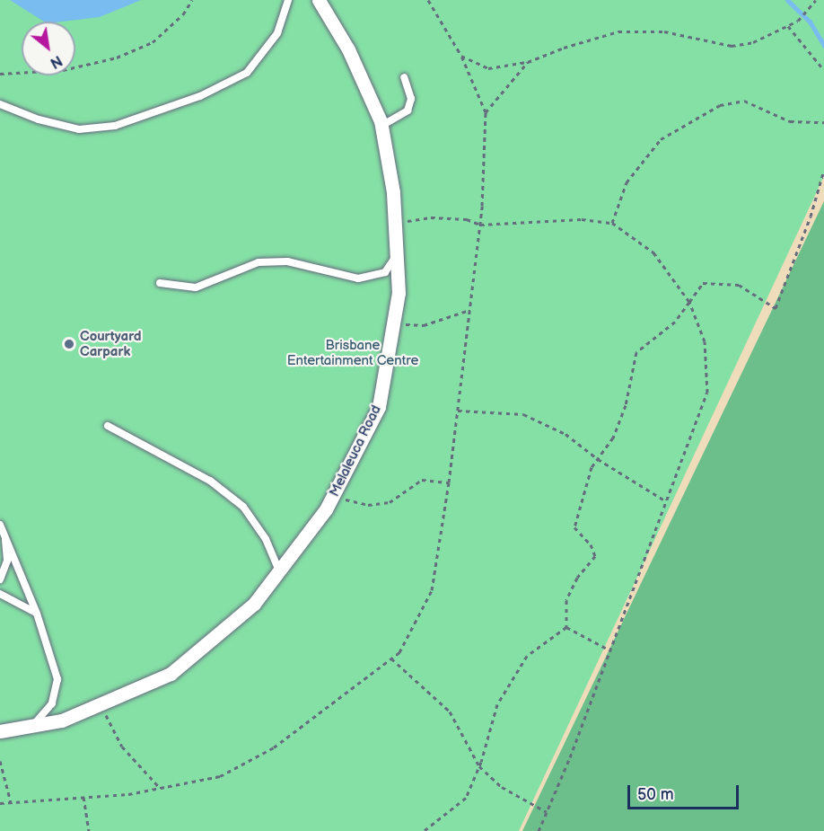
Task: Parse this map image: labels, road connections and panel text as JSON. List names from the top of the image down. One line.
{"streets":{"street":["Melaleuca Road"]},"parks":["Brisbane Entertainment Centre"],"places":["Courtyard Carpark"],"scale_bar":"50 m","north":"bottom right"}
